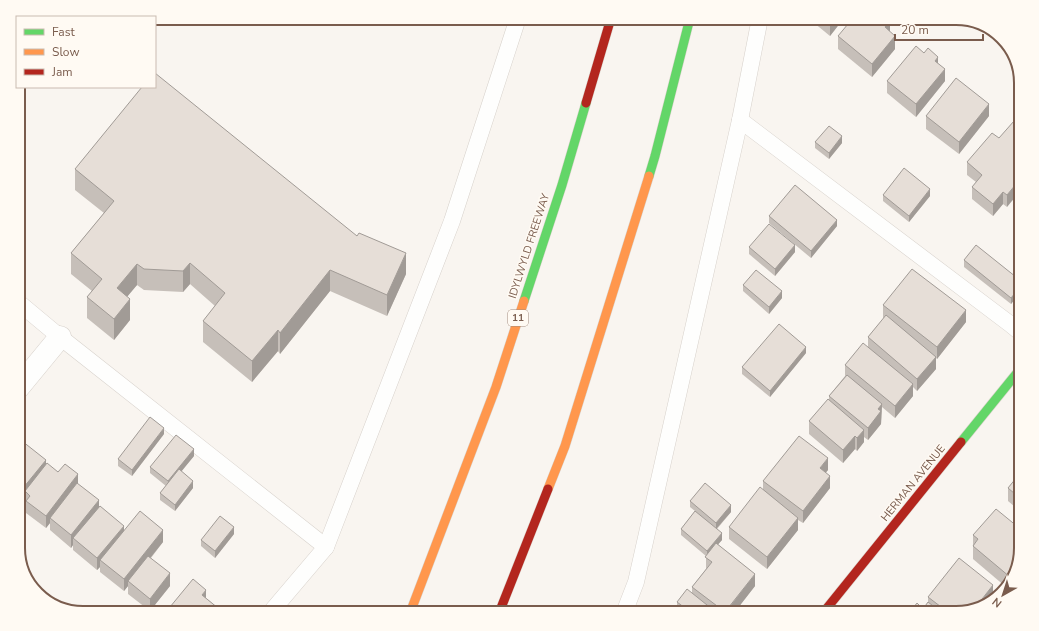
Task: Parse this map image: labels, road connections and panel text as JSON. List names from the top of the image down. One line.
{"streets":{"main road":["IDYLWYLD FREEWAY","11","HERMAN AVENUE"]},"legend":["Fast","Slow","Jam"],"scale_bar":"20 m","north":"bottom left"}
